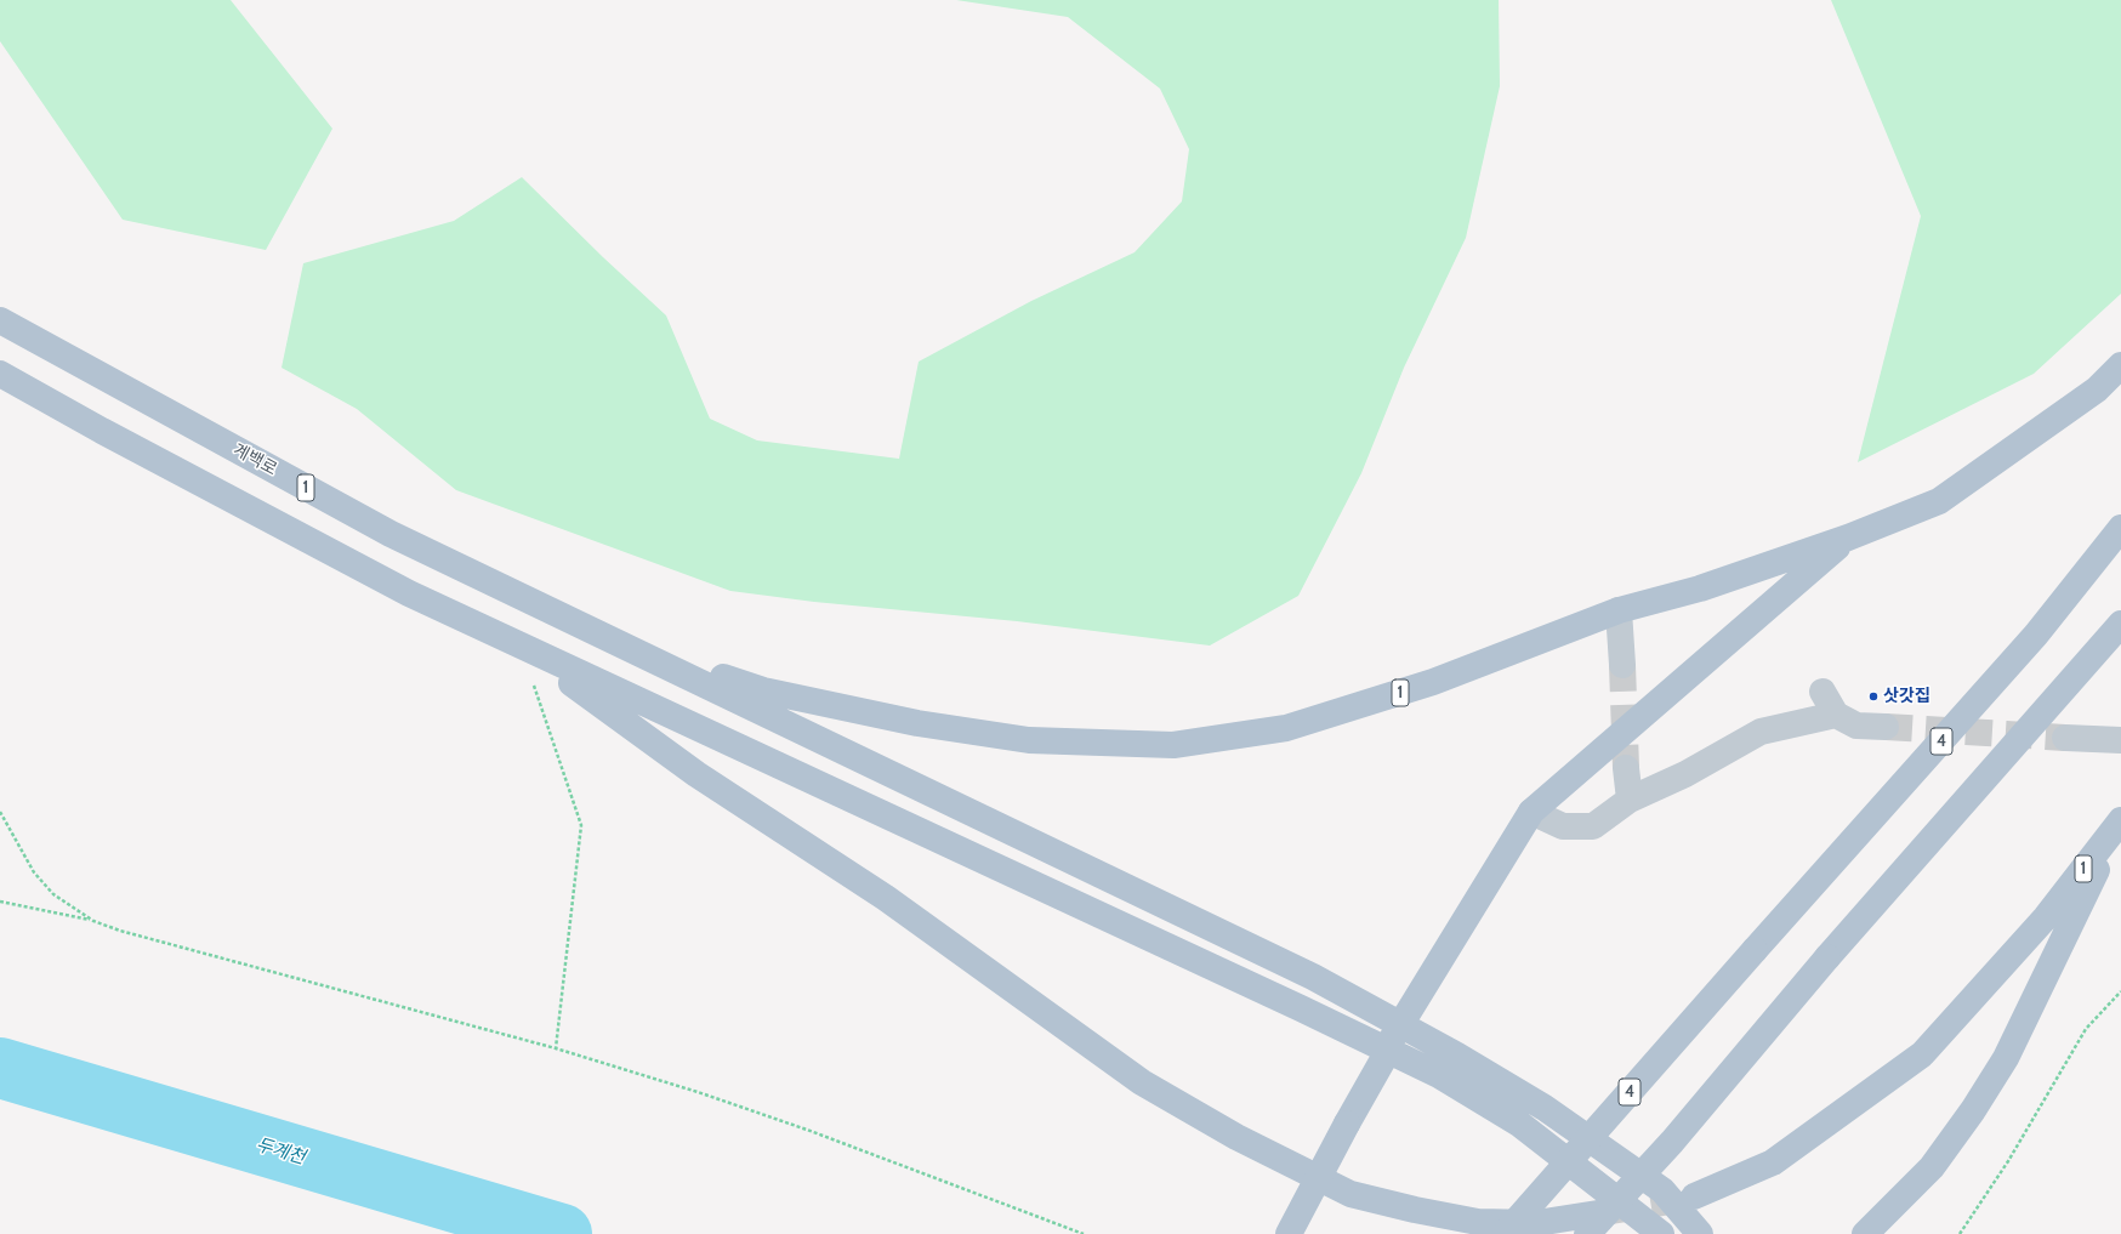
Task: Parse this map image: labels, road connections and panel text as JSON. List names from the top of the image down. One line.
{"streets":{"main road":["계백로","1","4"]},"crossings":[["계백로","1"]],"water":["두계천"],"places":["삿갓집"]}
